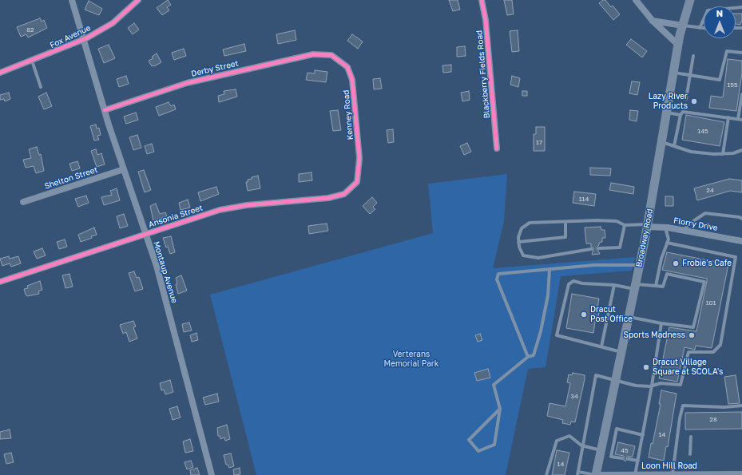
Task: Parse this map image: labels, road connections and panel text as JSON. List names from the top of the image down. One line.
{"streets":{"main road":["Broadway Road"],"street":["Fox Avenue","Derby Street","Blackberry Fields Road","Kenney Road","Shelton Street","Ansonia Street","Florry Drive","Montaup Avenue","Loon Hill Road"]},"crossings":[["Fox Avenue","Montaup Avenue"],["Derby Street","Kenney Road"],["Derby Street","Montaup Avenue"],["Kenney Road","Ansonia Street"],["Shelton Street","Montaup Avenue"],["Ansonia Street","Montaup Avenue"],["Florry Drive","Broadway Road"],["Broadway Road","Loon Hill Road"]],"parks":["Verterans Memorial Park"],"places":["Lazy River Products","Frobie's Cafe","Dracut Post Office","Sports Madness","Dracut Village Square at SCOLA's"],"house_numbers":["82","155","145","17","24","114","101","34","28","14","45","14"],"north":"top"}
